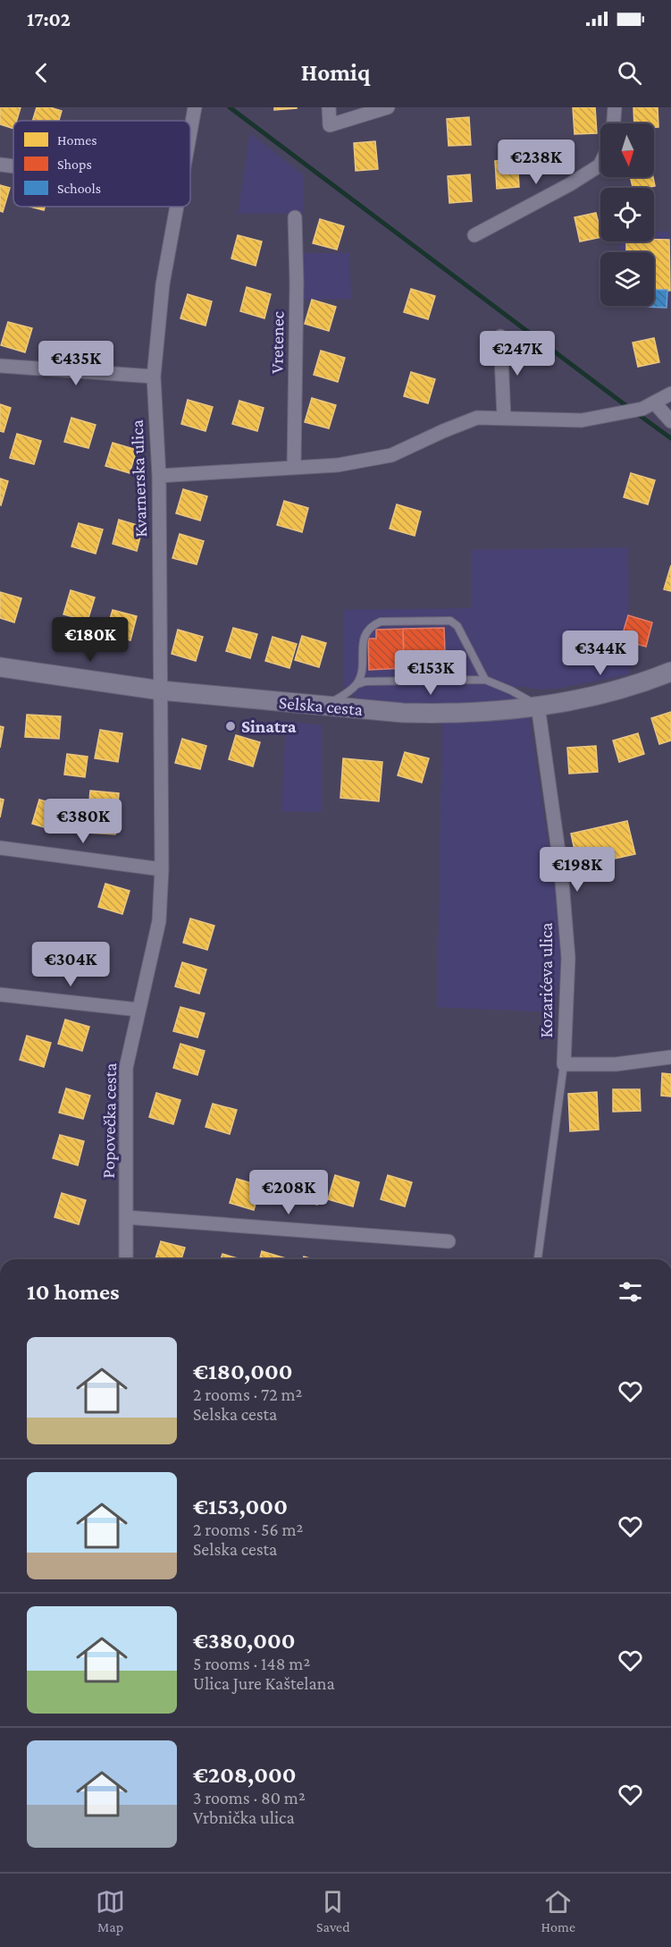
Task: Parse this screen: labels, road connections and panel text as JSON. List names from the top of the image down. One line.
{"streets":{"main road":["Selska cesta"],"street":["Vretenec","Kvarnerska ulica","Kozarićeva ulica","Popovečka cesta"]},"crossings":[["Kvarnerska ulica","Selska cesta"],["Kvarnerska ulica","Popovečka cesta"],["Selska cesta","Kozarićeva ulica"],["Selska cesta","Popovečka cesta"]],"places":["Sinatra"],"legend":["Homes","Shops","Schools"],"north":"bottom","page":{"status":"17:02","header":"Homiq","price":["€238K","€247K","€435K","€180K","€344K","€153K","€380K","€198K","€304K","€208K"],"heading":"10 homes","list":[{"name":"€180,000","note":"2 rooms · 72 m² · Selska cesta"},{"name":"€153,000","note":"2 rooms · 56 m² · Selska cesta"},{"name":"€380,000","note":"5 rooms · 148 m² · Ulica Jure Kaštelana"},{"name":"€208,000","note":"3 rooms · 80 m² · Vrbnička ulica"}],"tabs":["Map","Saved","Home"]}}
